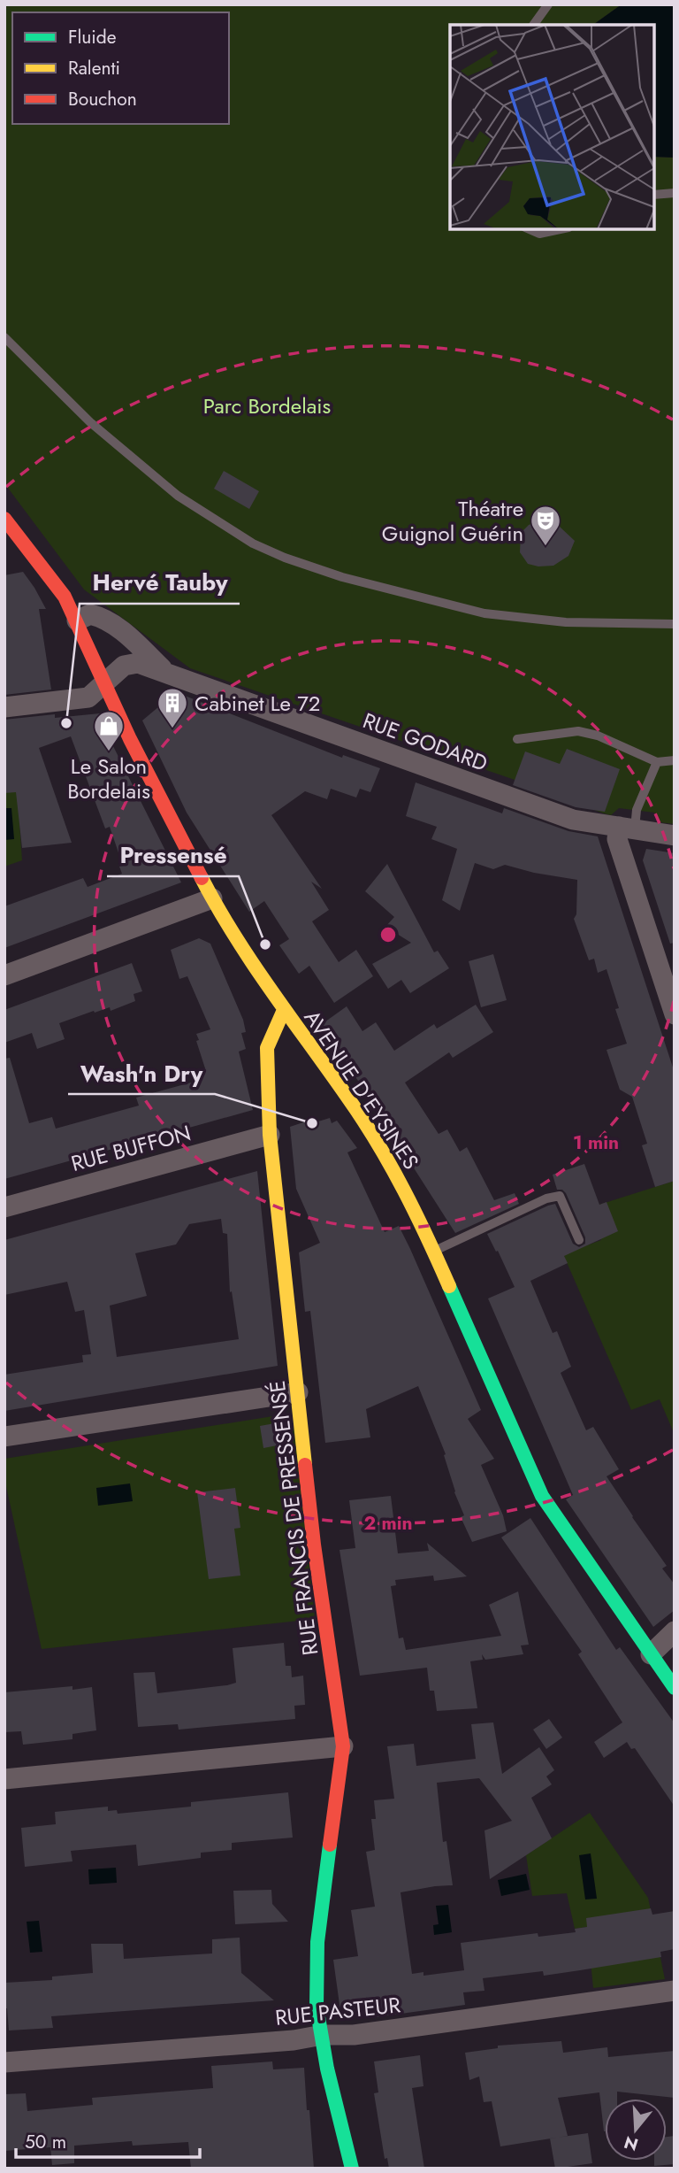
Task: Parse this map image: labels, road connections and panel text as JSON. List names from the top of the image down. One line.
{"streets":{"street":["RUE GODARD","AVENUE D'EYSINES","RUE BUFFON","RUE FRANCIS DE PRESSENSÉ","RUE PASTEUR"]},"crossings":[["RUE GODARD","AVENUE D'EYSINES"],["AVENUE D'EYSINES","RUE FRANCIS DE PRESSENSÉ"],["RUE BUFFON","RUE FRANCIS DE PRESSENSÉ"],["RUE FRANCIS DE PRESSENSÉ","RUE PASTEUR"]],"parks":["Parc Bordelais"],"places":{"theatre":["Théatre Guignol Guérin"],"other":["Hervé Tauby","Pressensé","Wash'n Dry"],"building":["Cabinet Le 72"],"shop":["Le Salon Bordelais"]},"legend":["Fluide","Ralenti","Bouchon"],"scale_bar":"50 m","north":"bottom","rings":["1 min","2 min"]}
